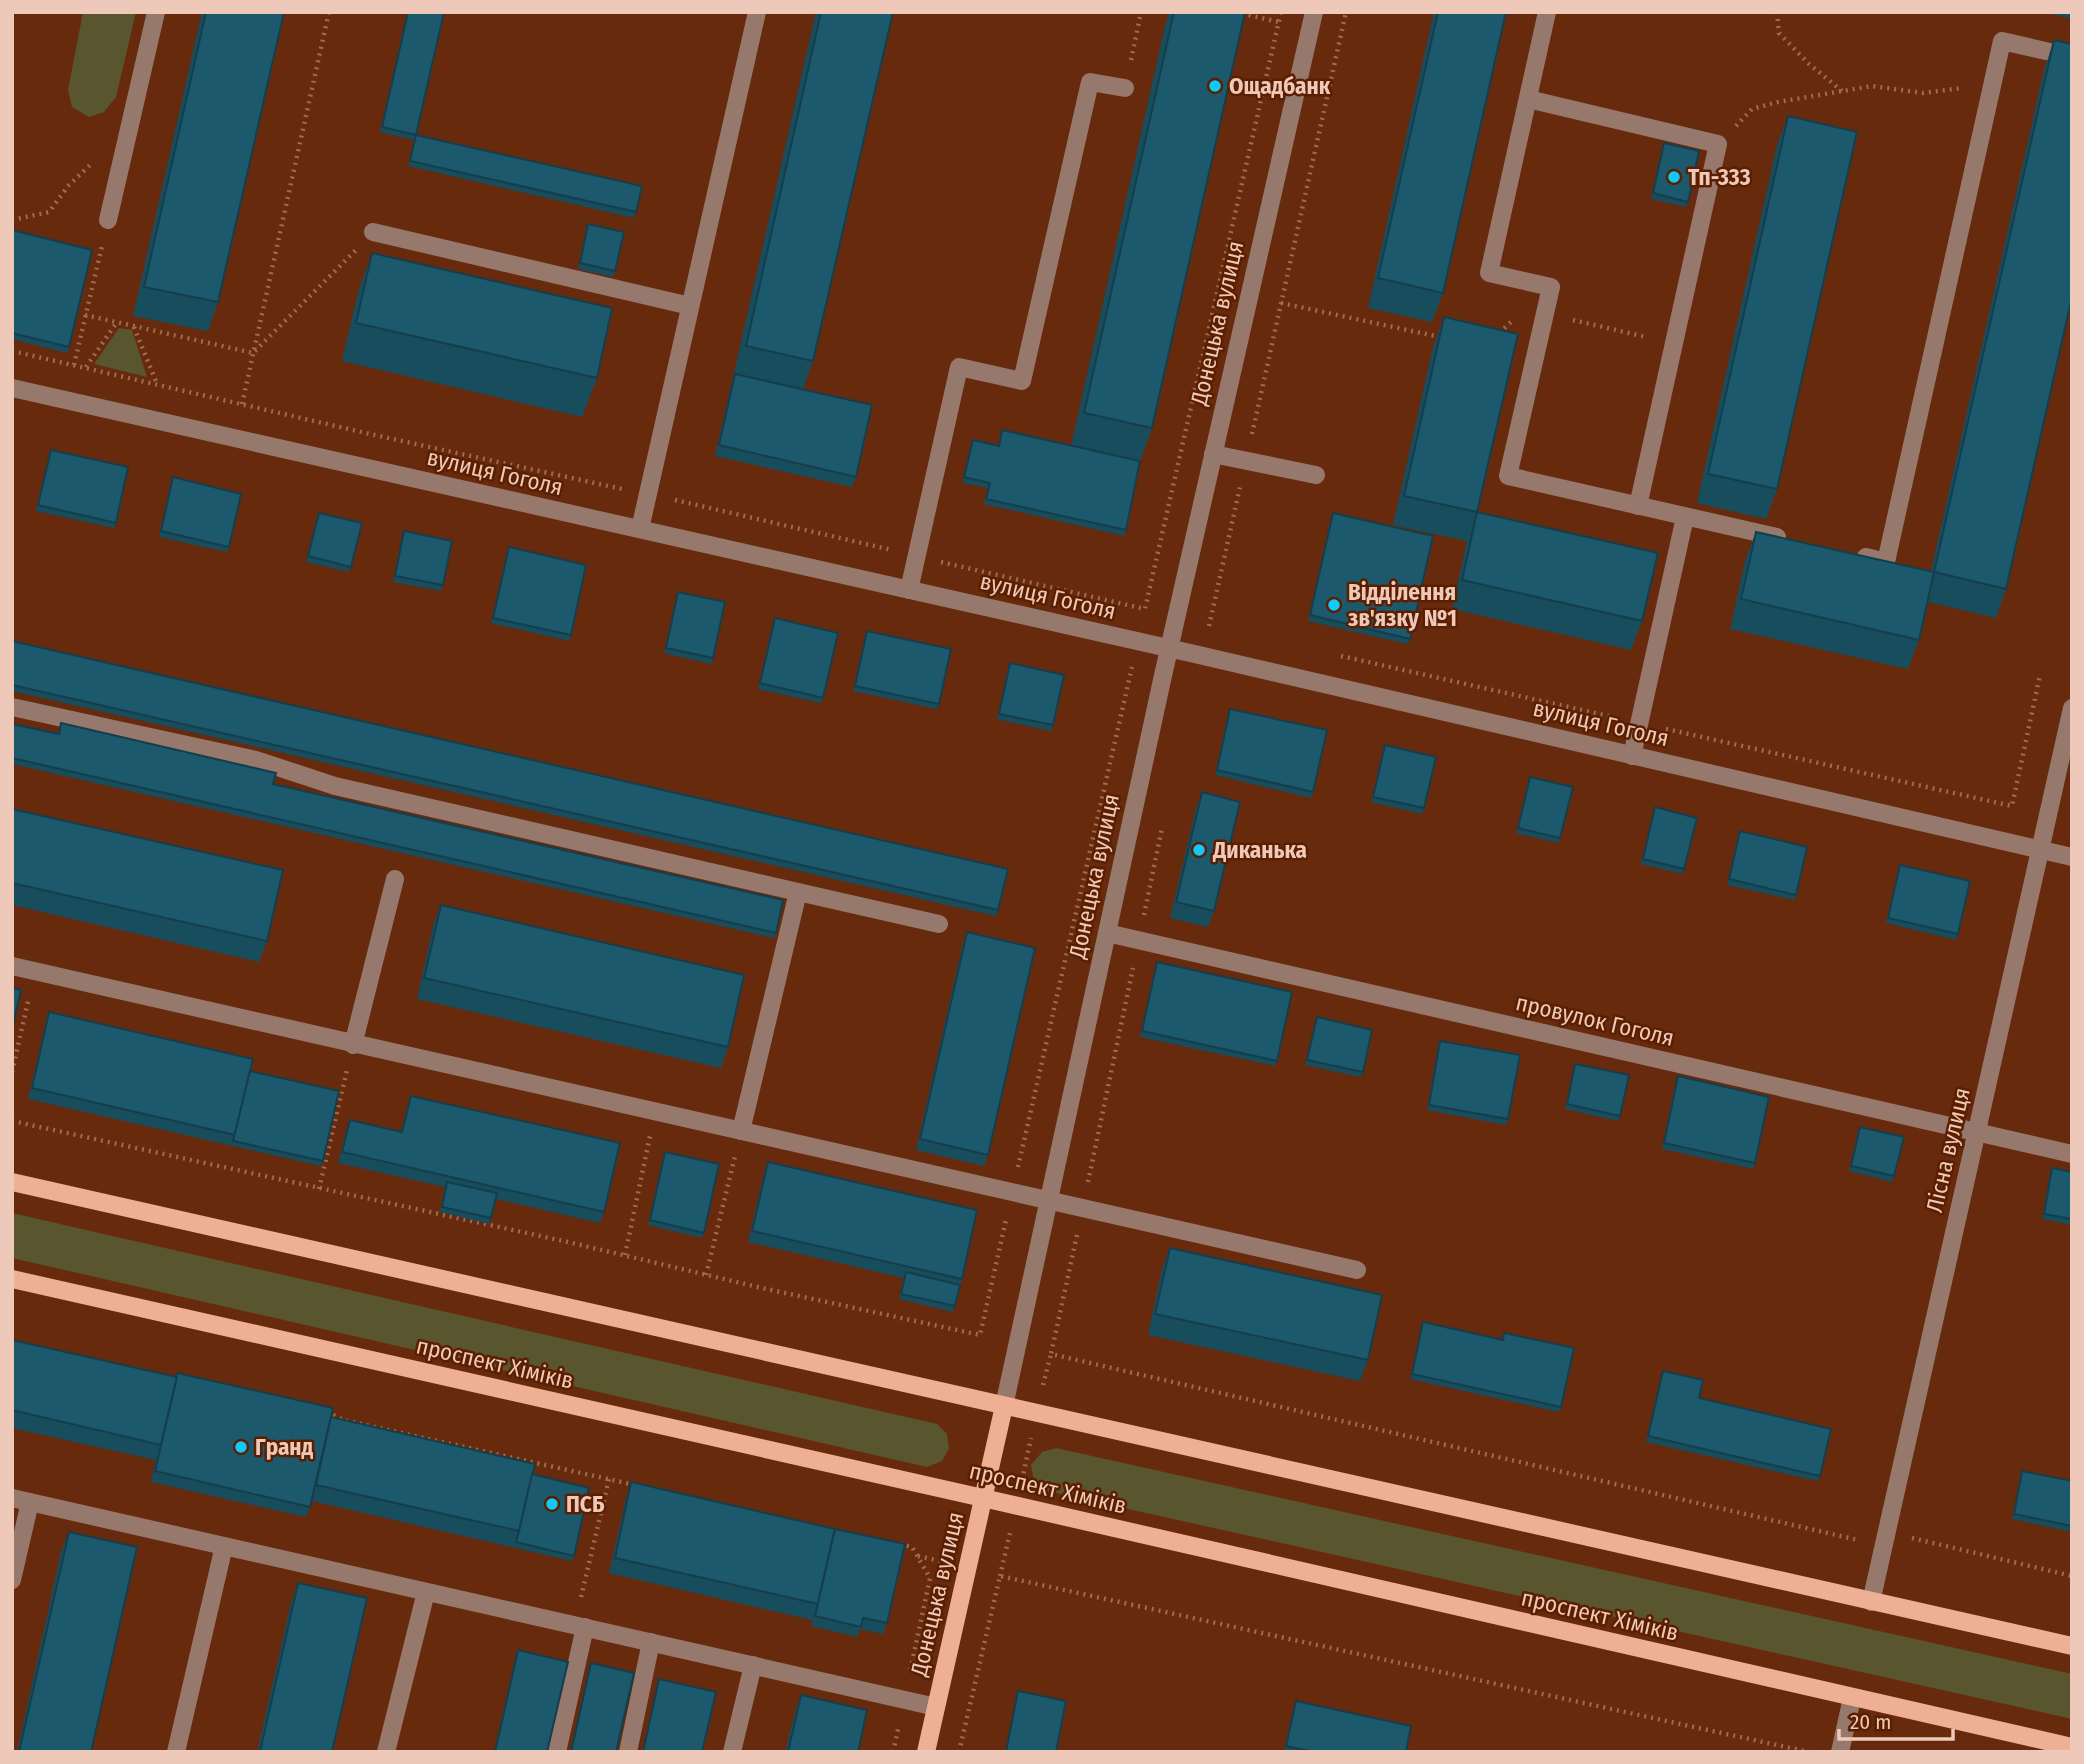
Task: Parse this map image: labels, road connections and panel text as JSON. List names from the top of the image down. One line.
{"streets":{"main road":["Донецька вулиця","проспект Хіміків"],"street":["вулиця Гоголя","провулок Гоголя","Лісна вулиця"]},"crossings":[["Донецька вулиця","вулиця Гоголя"],["Донецька вулиця","провулок Гоголя"],["Донецька вулиця","проспект Хіміків"],["вулиця Гоголя","Лісна вулиця"],["провулок Гоголя","Лісна вулиця"]],"places":["Ощадбанк","Тп-333","Відділення зв'язку №1","Диканька","Гранд","ПСБ"],"scale_bar":"20 m"}
